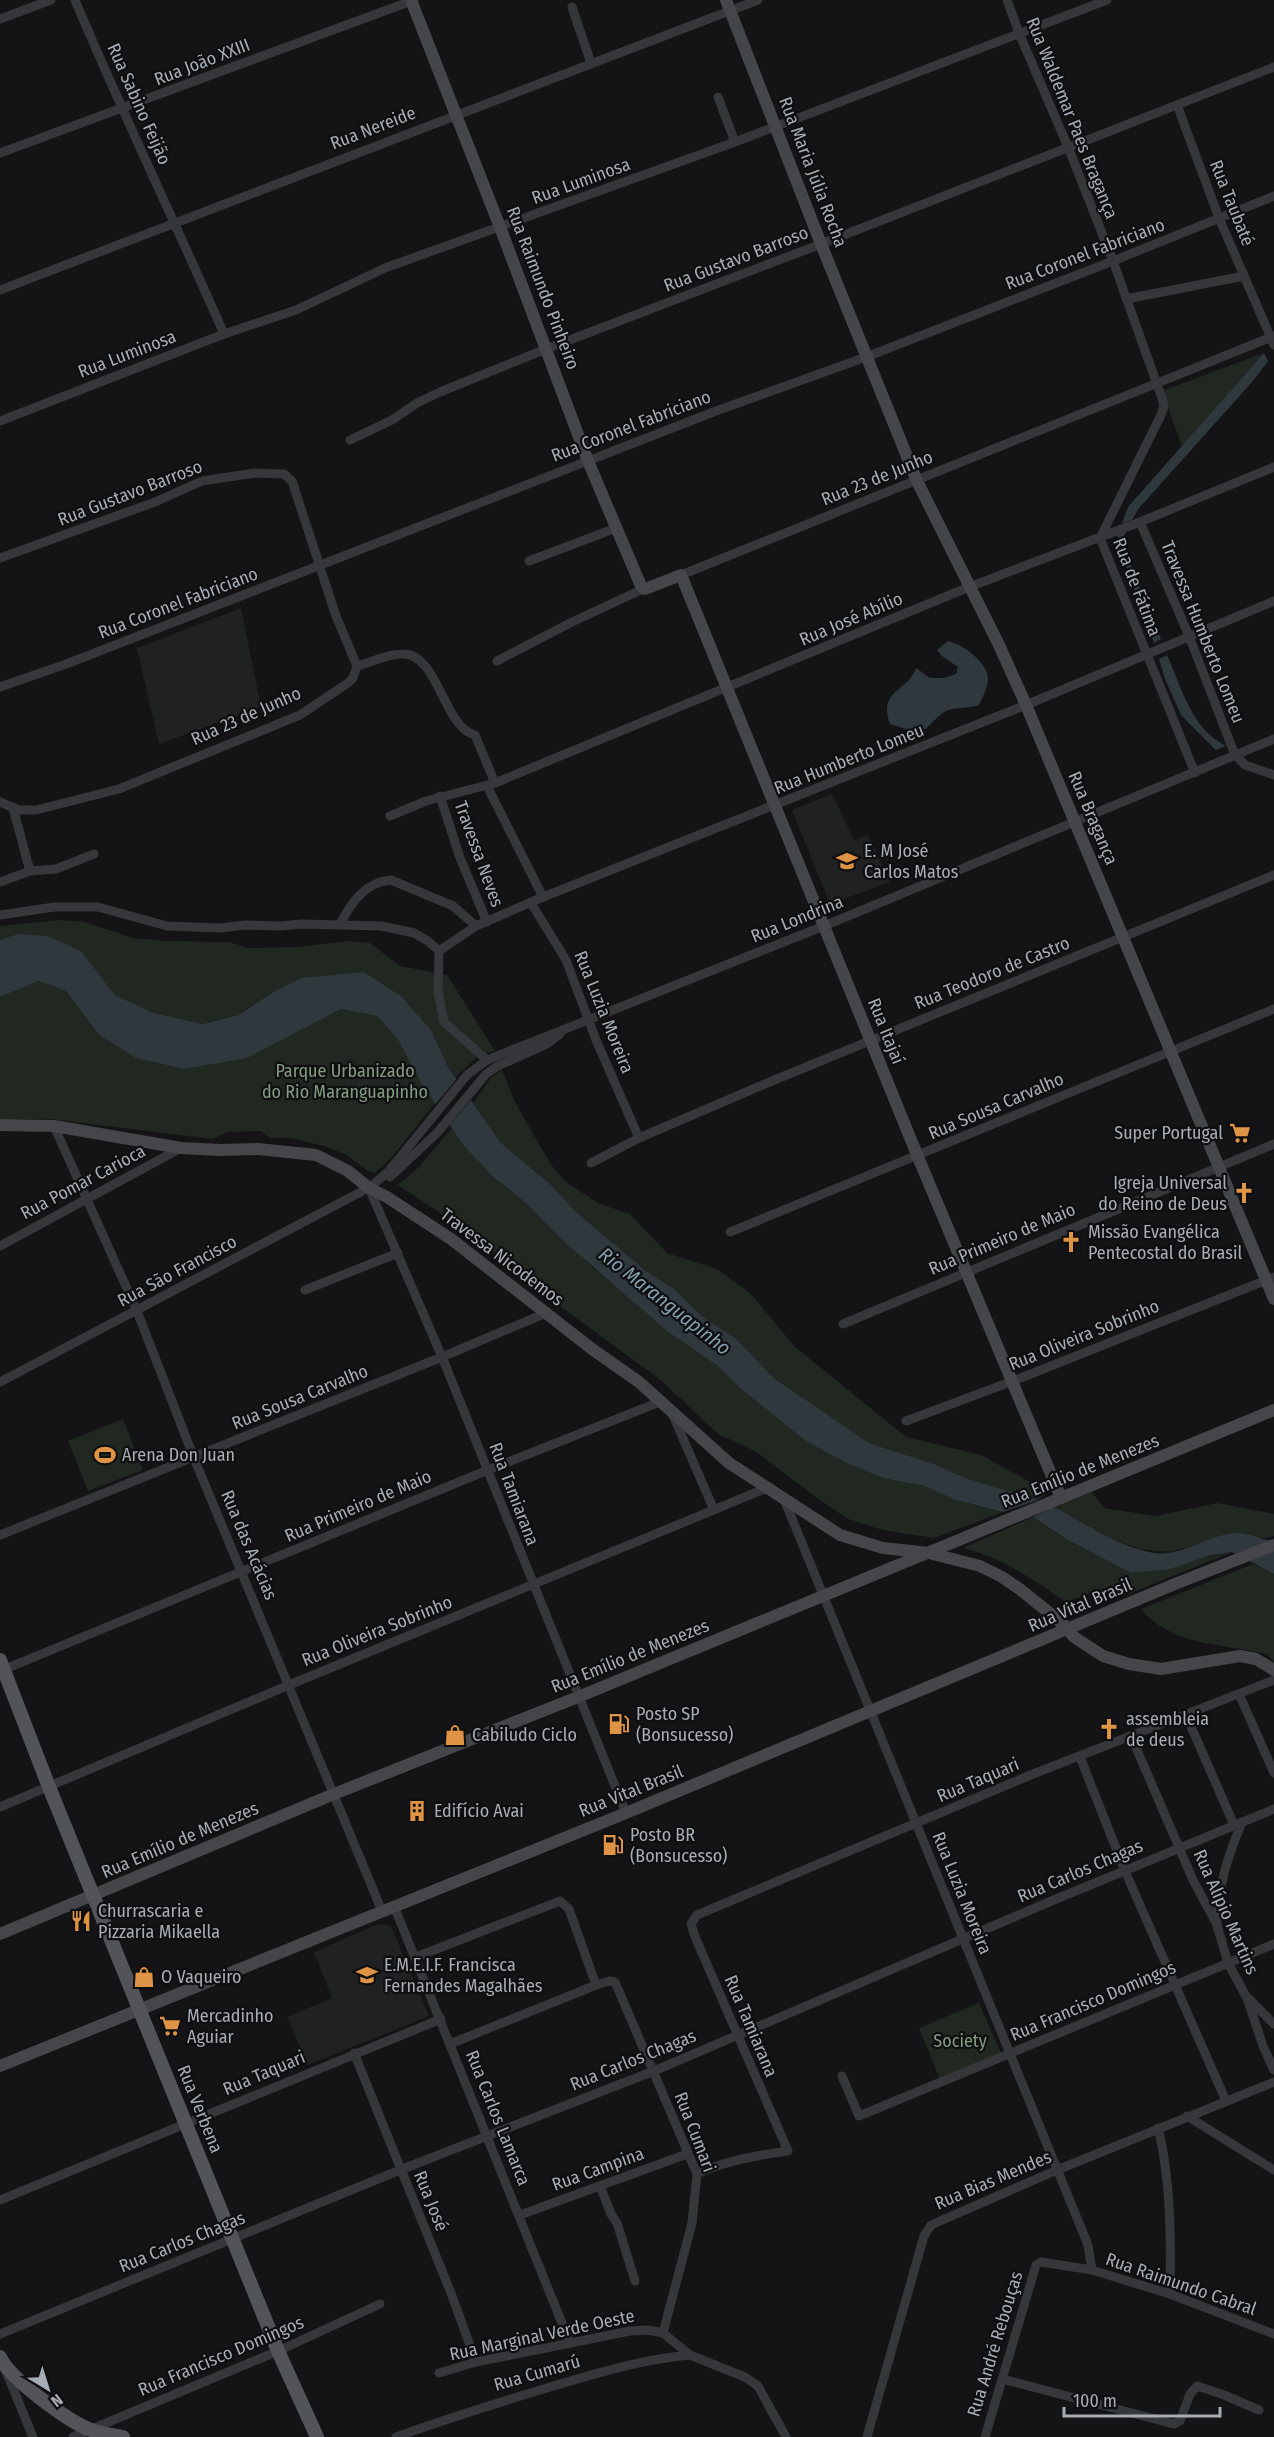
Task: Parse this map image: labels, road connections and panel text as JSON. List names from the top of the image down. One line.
{"streets":{"main road":["Rua Verbena"],"street":["Rua João XXIII","Rua Sabino Feijão","Rua Waldemar Paes Bragança","Rua Nereide","Rua Maria Júlia Rocha","Rua Luminosa","Rua Taubaté","Rua Coronel Fabriciano","Rua Gustavo Barroso","Rua Raimundo Pinheiro","Rua 23 de Junho","Rua de Fátima","Rua José Abílio","Travessa Humberto Lomeu","Rua Humberto Lomeu","Rua Bragança","Travessa Neves","Rua Londrina","Rua Teodoro de Castro","Rua Luzia Moreira","Rua Itajaí","Rua Sousa Carvalho","Rua Pomar Carioca","Rua Primeiro de Maio","Travessa Nicodemos","Rua São Francisco","Rua Oliveira Sobrinho","Rua Emílio de Menezes","Rua Tamiarana","Rua das Acácias","Rua Vital Brasil","Rua Taquari","Rua Carlos Chagas","Rua Alípio Martins","Rua Francisco Domingos","Rua Carlos Lamarca","Rua Cumari","Rua Campina","Rua Bias Mendes","Rua José","Rua Raimundo Cabral","Rua Marginal Verde Oeste","Rua André Rebouças","Rua Cumarú"]},"crossings":[["Rua João XXIII","Rua Sabino Feijão"],["Rua João XXIII","Rua Raimundo Pinheiro"],["Rua Sabino Feijão","Rua Nereide"],["Rua Sabino Feijão","Rua Luminosa"],["Rua Waldemar Paes Bragança","Rua Luminosa"],["Rua Waldemar Paes Bragança","Rua Coronel Fabriciano"],["Rua Waldemar Paes Bragança","Rua Gustavo Barroso"],["Rua Waldemar Paes Bragança","Rua 23 de Junho"],["Rua Waldemar Paes Bragança","Rua de Fátima"],["Rua Nereide","Rua Maria Júlia Rocha"],["Rua Nereide","Rua Raimundo Pinheiro"],["Rua Maria Júlia Rocha","Rua Luminosa"],["Rua Maria Júlia Rocha","Rua Coronel Fabriciano"],["Rua Maria Júlia Rocha","Rua Gustavo Barroso"],["Rua Maria Júlia Rocha","Rua Bragança"],["Rua Luminosa","Rua Raimundo Pinheiro"],["Rua Taubaté","Rua Coronel Fabriciano"],["Rua Taubaté","Rua Gustavo Barroso"],["Rua Taubaté","Rua 23 de Junho"],["Rua Coronel Fabriciano","Rua Gustavo Barroso"],["Rua Coronel Fabriciano","Rua Raimundo Pinheiro"],["Rua Coronel Fabriciano","Rua Bragança"],["Rua Gustavo Barroso","Rua Raimundo Pinheiro"],["Rua Raimundo Pinheiro","Rua 23 de Junho"],["Rua 23 de Junho","Rua de Fátima"],["Rua 23 de Junho","Rua Bragança"],["Rua 23 de Junho","Rua Itajaí"],["Rua de Fátima","Rua José Abílio"],["Rua de Fátima","Rua Humberto Lomeu"],["Rua de Fátima","Rua Londrina"],["Rua José Abílio","Travessa Humberto Lomeu"],["Rua José Abílio","Rua Bragança"],["Rua José Abílio","Travessa Neves"],["Rua José Abílio","Rua Itajaí"],["Travessa Humberto Lomeu","Rua Humberto Lomeu"],["Travessa Humberto Lomeu","Rua Londrina"],["Rua Humberto Lomeu","Rua Bragança"],["Rua Humberto Lomeu","Travessa Neves"],["Rua Humberto Lomeu","Rua Londrina"],["Rua Humberto Lomeu","Rua Luzia Moreira"],["Rua Humberto Lomeu","Rua Itajaí"],["Rua Bragança","Rua Londrina"],["Rua Bragança","Rua Teodoro de Castro"],["Rua Bragança","Rua Sousa Carvalho"],["Rua Bragança","Rua Primeiro de Maio"],["Rua Bragança","Rua Oliveira Sobrinho"],["Travessa Neves","Rua Londrina"],["Travessa Neves","Rua Luzia Moreira"],["Rua Londrina","Rua Luzia Moreira"],["Rua Londrina","Rua Itajaí"],["Rua Teodoro de Castro","Rua Luzia Moreira"],["Rua Teodoro de Castro","Rua Itajaí"],["Rua Luzia Moreira","Travessa Nicodemos"],["Rua Luzia Moreira","Rua Emílio de Menezes"],["Rua Luzia Moreira","Rua Vital Brasil"],["Rua Luzia Moreira","Rua Taquari"],["Rua Luzia Moreira","Rua Carlos Chagas"],["Rua Luzia Moreira","Rua Francisco Domingos"],["Rua Luzia Moreira","Rua Bias Mendes"],["Rua Luzia Moreira","Rua Raimundo Cabral"],["Rua Itajaí","Rua Sousa Carvalho"],["Rua Itajaí","Rua Primeiro de Maio"],["Rua Itajaí","Rua Oliveira Sobrinho"],["Rua Itajaí","Rua Emílio de Menezes"],["Rua Sousa Carvalho","Travessa Nicodemos"],["Rua Sousa Carvalho","Rua Tamiarana"],["Rua Sousa Carvalho","Rua das Acácias"],["Rua Pomar Carioca","Travessa Nicodemos"],["Rua Pomar Carioca","Rua das Acácias"],["Rua Primeiro de Maio","Travessa Nicodemos"],["Rua Primeiro de Maio","Rua Tamiarana"],["Rua Primeiro de Maio","Rua das Acácias"],["Rua Primeiro de Maio","Rua Verbena"],["Travessa Nicodemos","Rua São Francisco"],["Travessa Nicodemos","Rua Oliveira Sobrinho"],["Travessa Nicodemos","Rua Emílio de Menezes"],["Travessa Nicodemos","Rua Tamiarana"],["Travessa Nicodemos","Rua das Acácias"],["Travessa Nicodemos","Rua Vital Brasil"],["Rua São Francisco","Rua Tamiarana"],["Rua São Francisco","Rua das Acácias"],["Rua Oliveira Sobrinho","Rua Tamiarana"],["Rua Oliveira Sobrinho","Rua das Acácias"],["Rua Oliveira Sobrinho","Rua Verbena"],["Rua Emílio de Menezes","Rua Tamiarana"],["Rua Emílio de Menezes","Rua das Acácias"],["Rua Emílio de Menezes","Rua Verbena"],["Rua Tamiarana","Rua Vital Brasil"],["Rua Tamiarana","Rua Taquari"],["Rua Tamiarana","Rua Carlos Chagas"],["Rua Tamiarana","Rua Cumari"],["Rua das Acácias","Rua Vital Brasil"],["Rua Vital Brasil","Rua Verbena"],["Rua Vital Brasil","Rua Carlos Lamarca"],["Rua Taquari","Rua Alípio Martins"],["Rua Taquari","Rua Verbena"],["Rua Taquari","Rua Carlos Lamarca"],["Rua Taquari","Rua José"],["Rua Carlos Chagas","Rua Alípio Martins"],["Rua Carlos Chagas","Rua Verbena"],["Rua Carlos Chagas","Rua Carlos Lamarca"],["Rua Carlos Chagas","Rua Cumari"],["Rua Carlos Chagas","Rua José"],["Rua Alípio Martins","Rua Francisco Domingos"],["Rua Francisco Domingos","Rua Verbena"],["Rua Carlos Lamarca","Rua Campina"],["Rua Carlos Lamarca","Rua Marginal Verde Oeste"],["Rua Cumari","Rua Campina"],["Rua Cumari","Rua Marginal Verde Oeste"],["Rua José","Rua Marginal Verde Oeste"],["Rua Raimundo Cabral","Rua André Rebouças"]],"water":["Rio Maranguapinho"],"parks":["Parque Urbanizado do Rio Maranguapinho","Society"],"places":{"school or university":["E. M José Carlos Matos","E.M.E.I.F. Francisca Fernandes Magalhães"],"supermarket":["Super Portugal","Mercadinho Aguiar"],"church":["Igreja Universal do Reino de Deus","Missão Evangélica Pentecostal do Brasil","assembleia de deus"],"sports":["Arena Don Juan"],"fuel station":["Posto SP (Bonsucesso)","Posto BR (Bonsucesso)"],"shop":["Cabiludo Ciclo","O Vaqueiro"],"building":["Edifício Avai"],"restaurant":["Churrascaria e Pizzaria Mikaella"]},"scale_bar":"100 m","north":"bottom right"}
